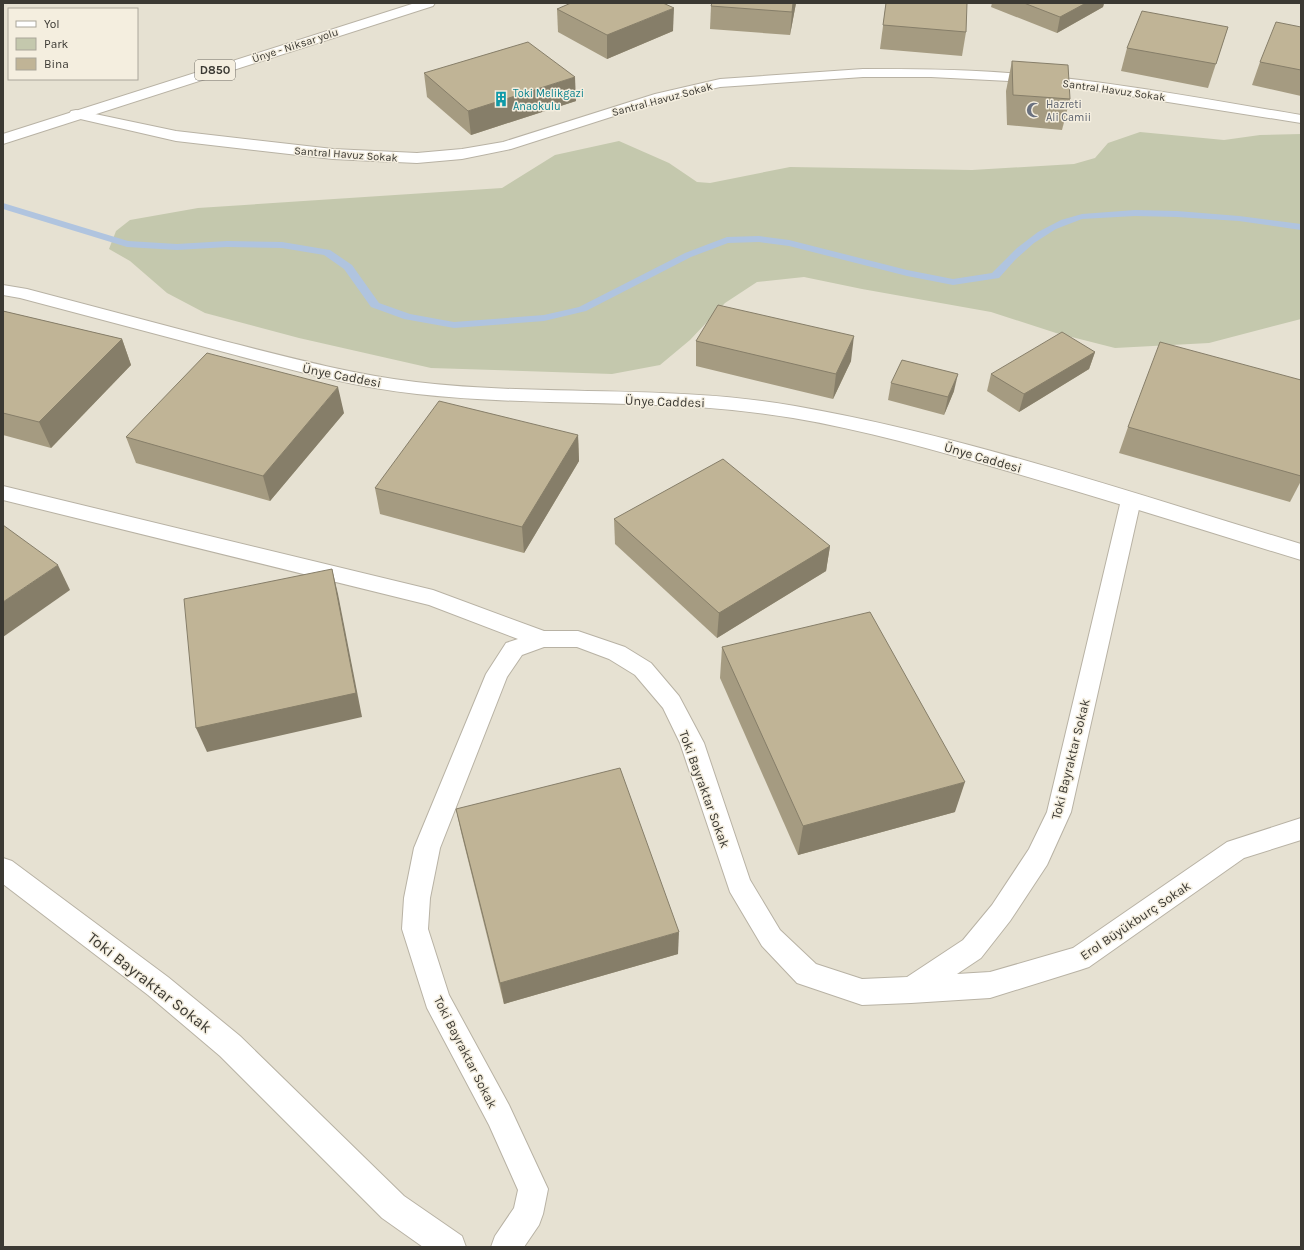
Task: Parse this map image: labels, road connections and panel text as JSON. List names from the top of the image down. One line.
{"streets":{"street":["Ünye - Niksar yolu","D850","Santral Havuz Sokak","Ünye Caddesi","Toki Bayraktar Sokak","Erol Büyükburç Sokak"]},"crossings":[["Ünye - Niksar yolu","Santral Havuz Sokak"],["Ünye Caddesi","Toki Bayraktar Sokak"],["Toki Bayraktar Sokak","Erol Büyükburç Sokak"]],"places":{"building":["Toki Melikgazi Anaokulu"],"mosque":["Hazreti Ali Camii"]},"legend":["Yol","Park","Bina"]}
